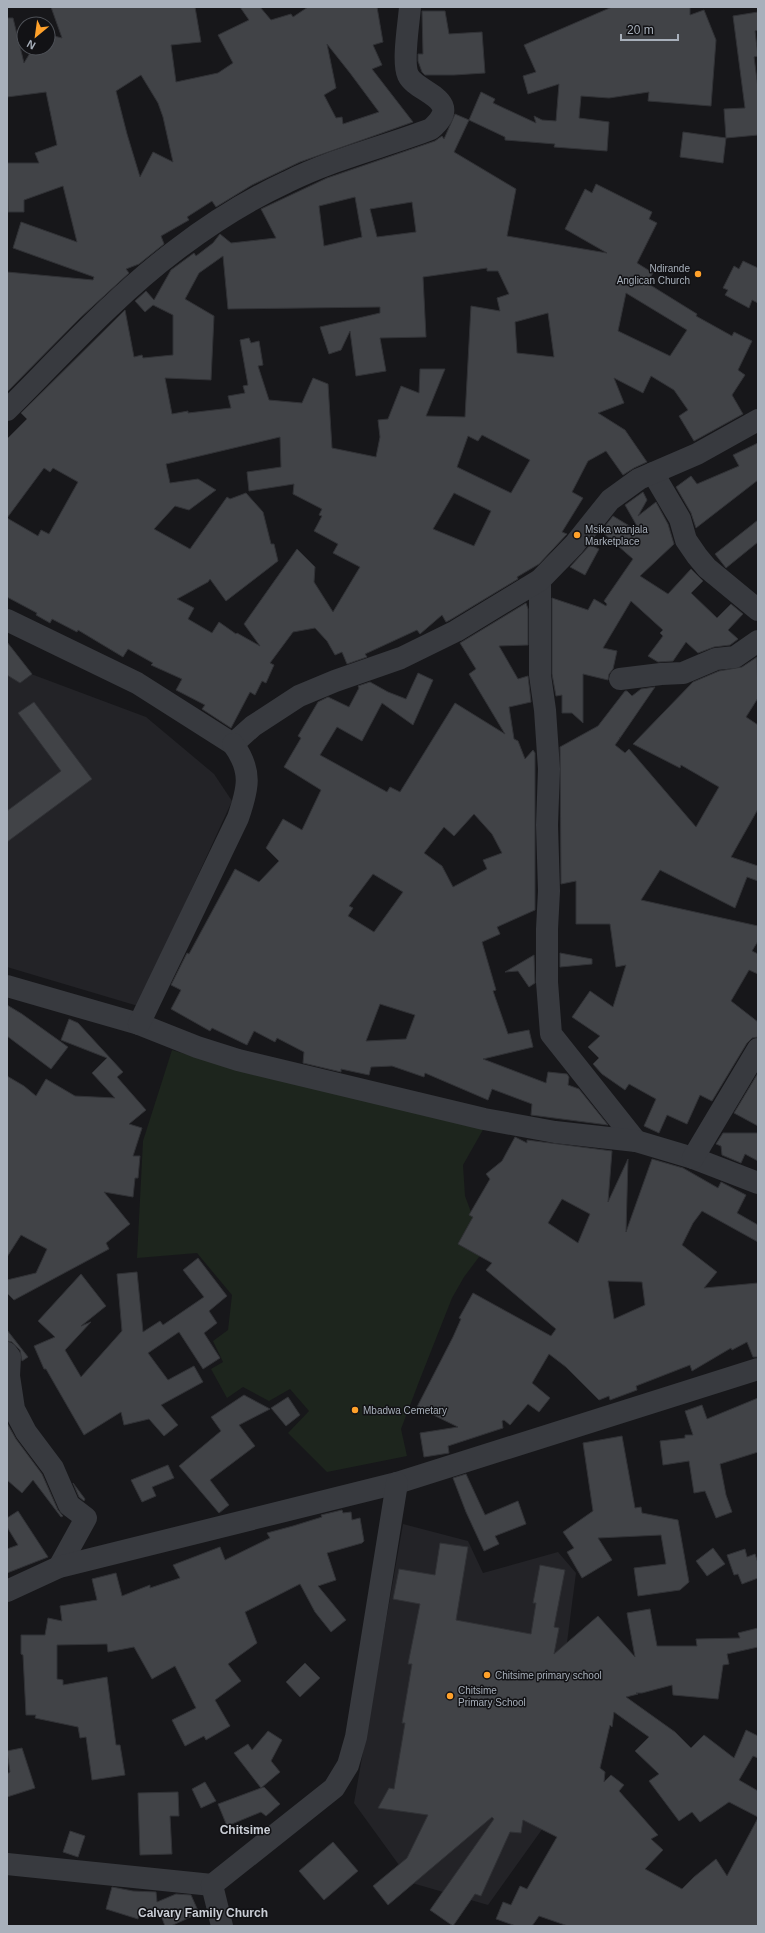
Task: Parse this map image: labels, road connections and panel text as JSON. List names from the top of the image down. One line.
{"districts":["Chitsime","Calvary Family Church"],"places":["Ndirande Anglican Church","Msika wanjala Marketplace","Mbadwa Cemetary","Chitsime primary school","Chitsime Primary School"],"scale_bar":"20 m","north":"bottom left"}
